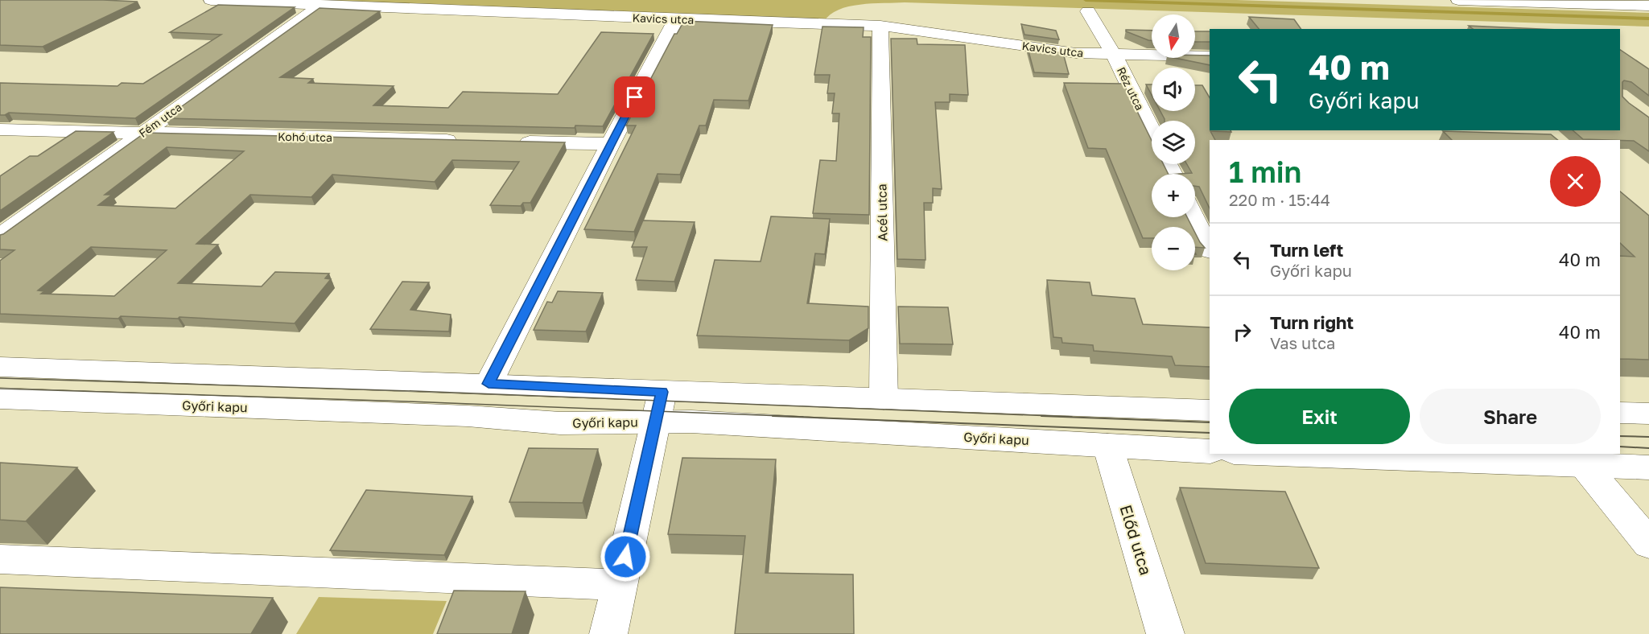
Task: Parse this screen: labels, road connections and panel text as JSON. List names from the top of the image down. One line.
{"streets":{"street":["Kavics utca","Réz utca","Fém utca","Kohó utca","Acél utca","Győri kapu","Előd utca"]},"crossings":[["Kavics utca","Réz utca"],["Kavics utca","Fém utca"],["Kavics utca","Acél utca"],["Fém utca","Kohó utca"],["Acél utca","Győri kapu"],["Győri kapu","Előd utca"]],"north":"bottom","page":{"map_buttons":["+","−"],"turn":["40 m","Győri kapu"],"heading":["1 min","220 m · 15:44"],"list":[{"name":"Turn left","note":"Győri kapu","value":"40 m"},{"name":"Turn right","note":"Vas utca","value":"40 m"}],"buttons":["Exit","Share"]}}
